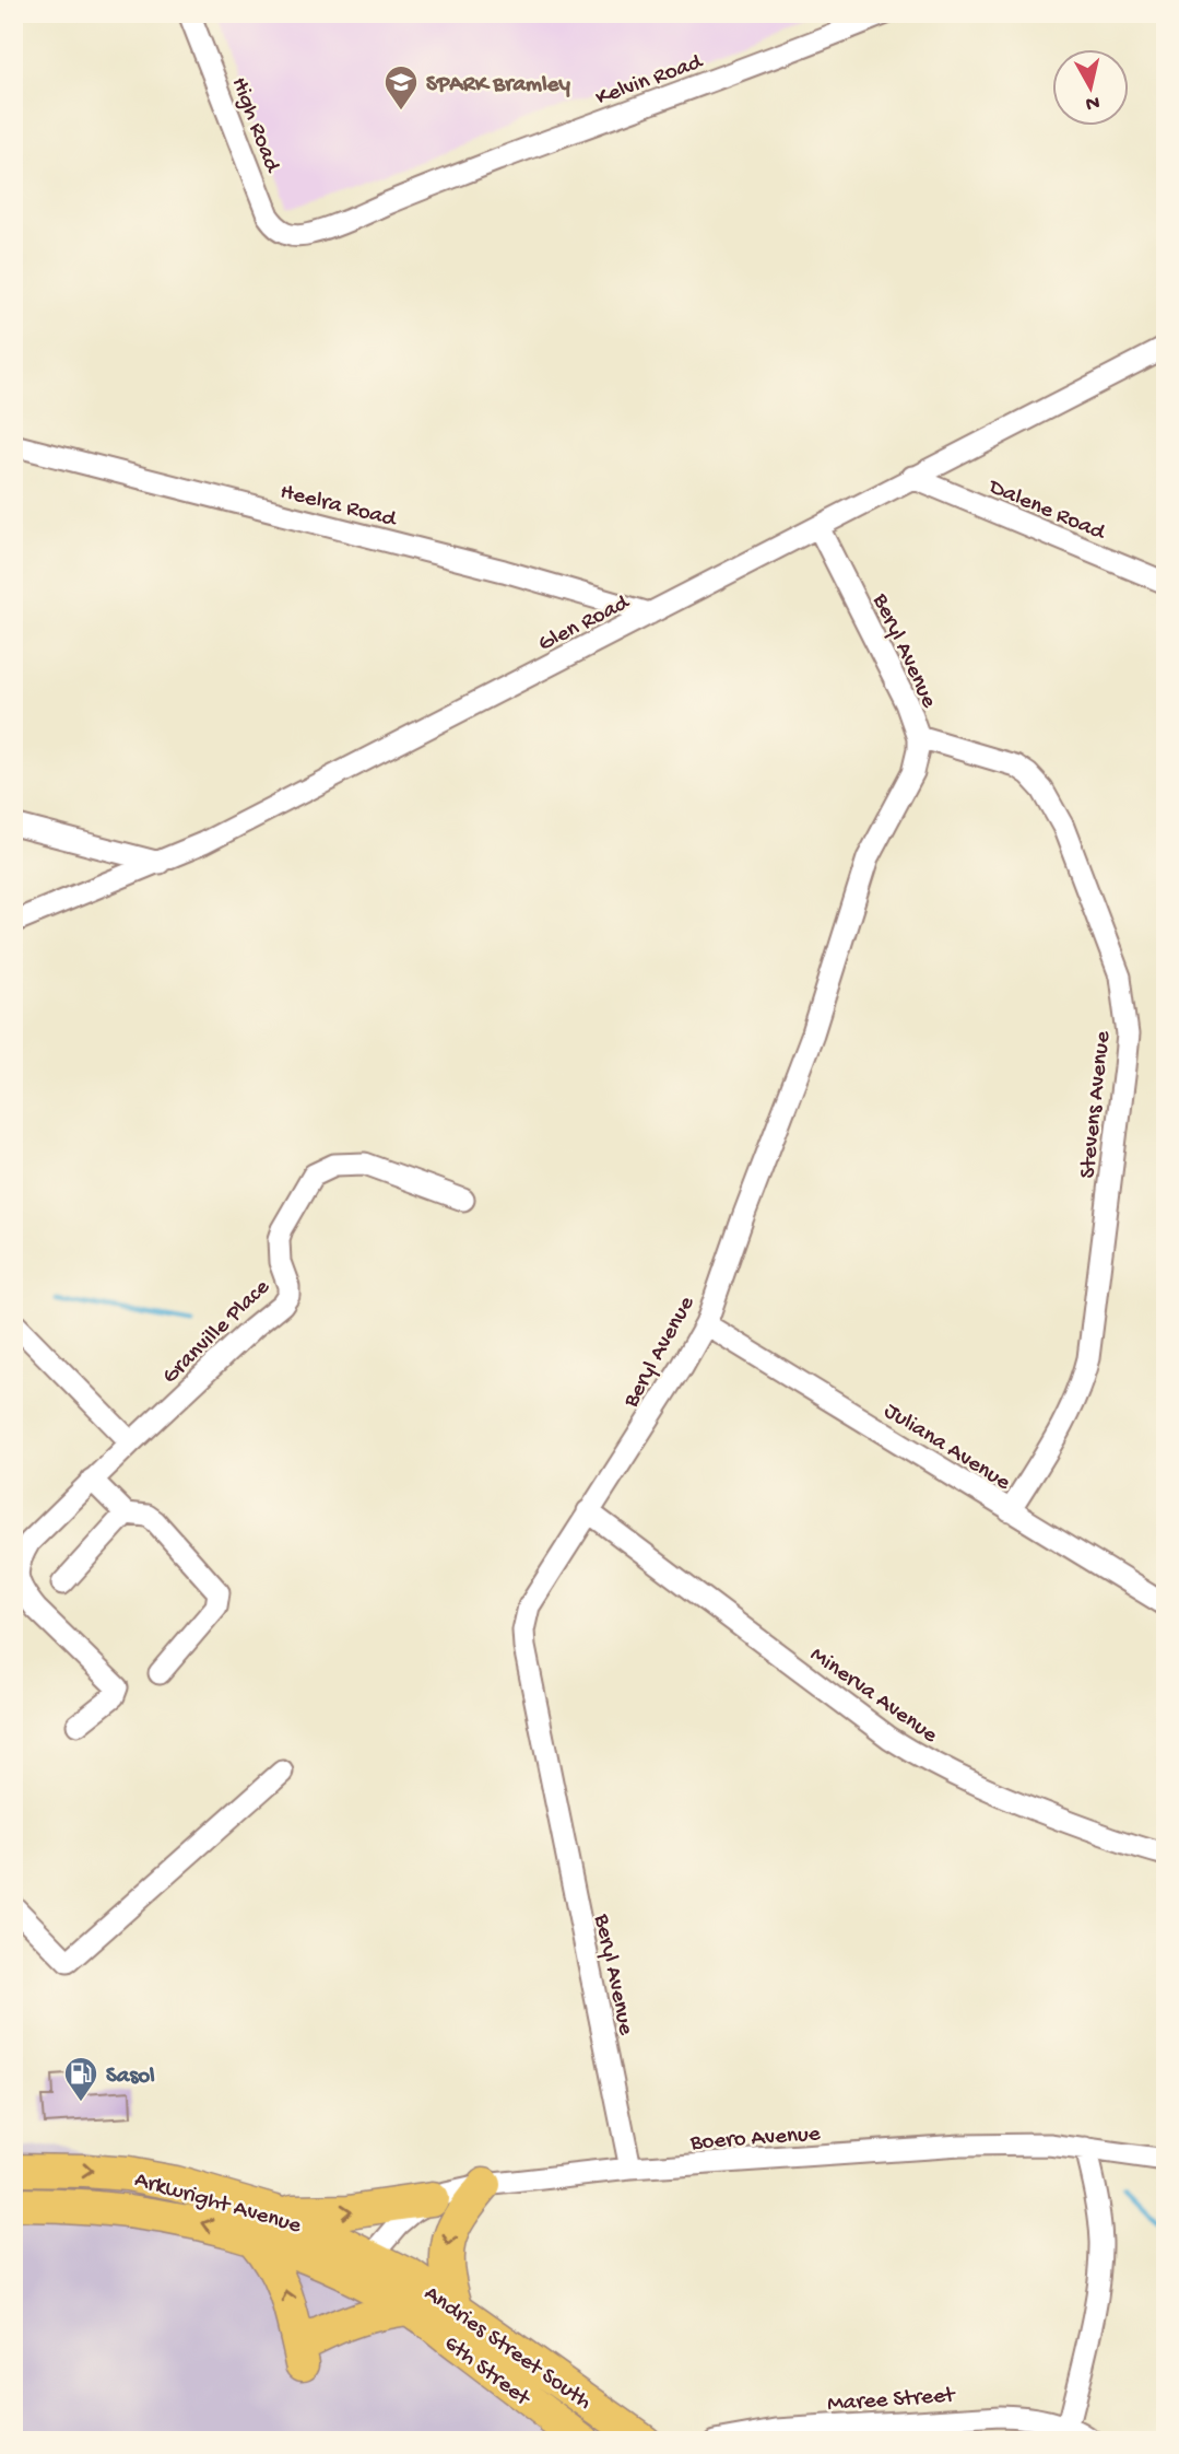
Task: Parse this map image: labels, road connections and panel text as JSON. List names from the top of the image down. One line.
{"streets":{"main road":["Arkwright Avenue","Andries Street South","6th Street"],"street":["Kelvin Road","High Road","Heelra Road","Dalene Road","Glen Road","Beryl Avenue","Stevens Avenue","Granville Place","Juliana Avenue","Minerva Avenue","Boero Avenue","Maree Street"]},"crossings":[["Kelvin Road","High Road"],["Heelra Road","Glen Road"],["Dalene Road","Glen Road"],["Glen Road","Beryl Avenue"],["Beryl Avenue","Stevens Avenue"],["Beryl Avenue","Juliana Avenue"],["Beryl Avenue","Minerva Avenue"],["Beryl Avenue","Boero Avenue"],["Stevens Avenue","Juliana Avenue"],["Boero Avenue","Arkwright Avenue"],["Boero Avenue","Andries Street South"],["Boero Avenue","6th Street"],["Arkwright Avenue","Andries Street South"],["Arkwright Avenue","6th Street"],["Andries Street South","6th Street"]],"places":{"school or university":["SPARK Bramley"],"fuel station":["Sasol"]},"north":"bottom"}
